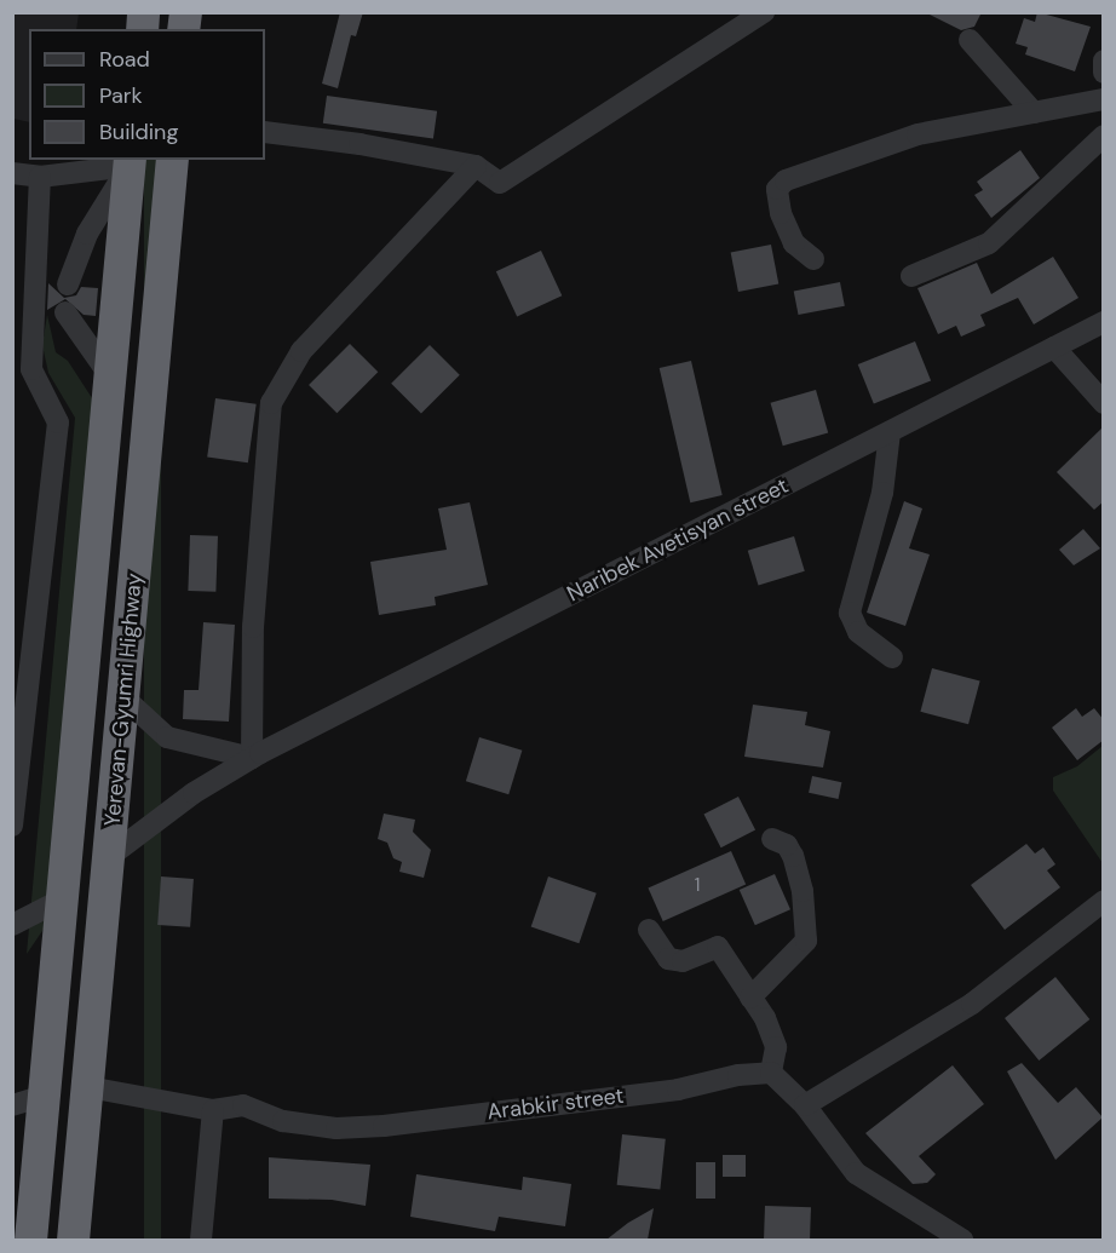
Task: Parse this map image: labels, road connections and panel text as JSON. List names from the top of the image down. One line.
{"streets":{"highway":["Yerevan-Gyumri Highway"],"street":["Naribek Avetisyan street","Arabkir street"]},"crossings":[["Naribek Avetisyan street","Yerevan-Gyumri Highway"],["Yerevan-Gyumri Highway","Arabkir street"]],"house_numbers":["1"],"legend":["Road","Park","Building"]}
